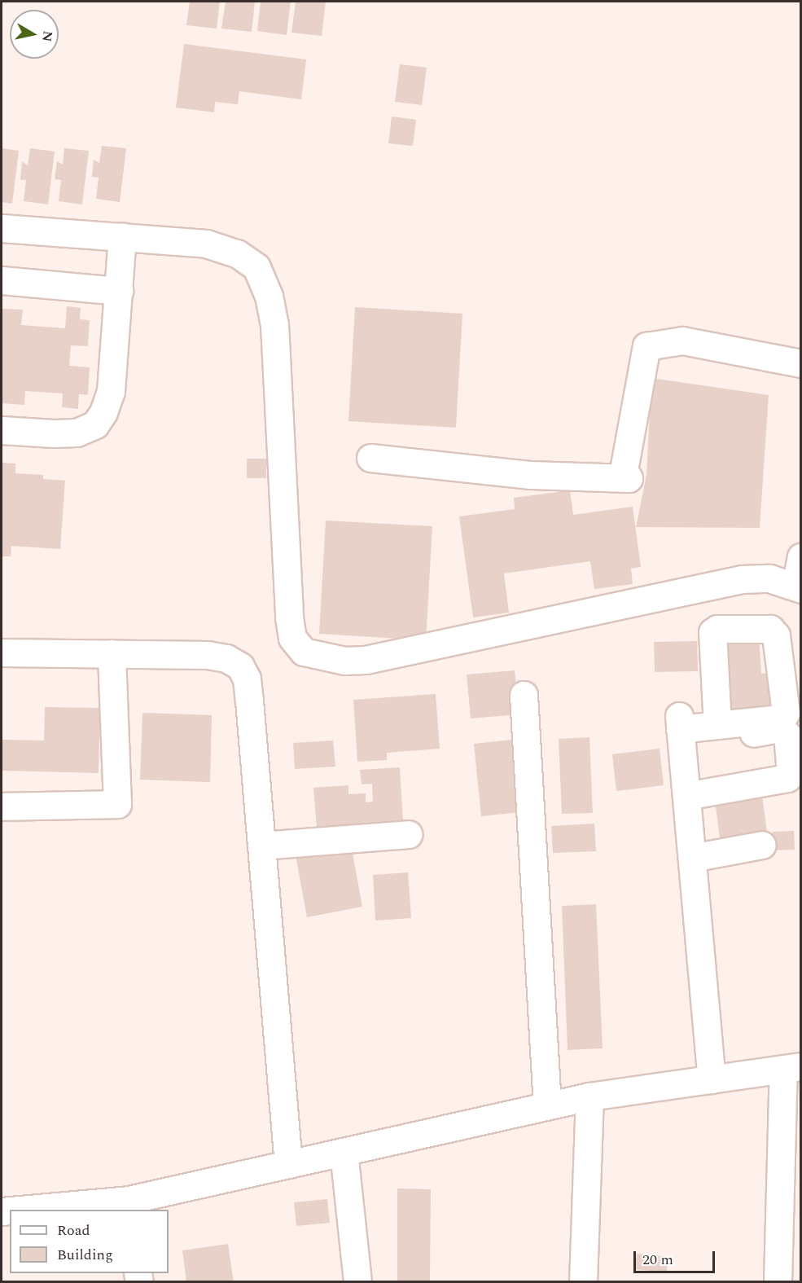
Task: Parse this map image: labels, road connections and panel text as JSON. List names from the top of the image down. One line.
{"legend":["Road","Building"],"scale_bar":"20 m","north":"right"}
